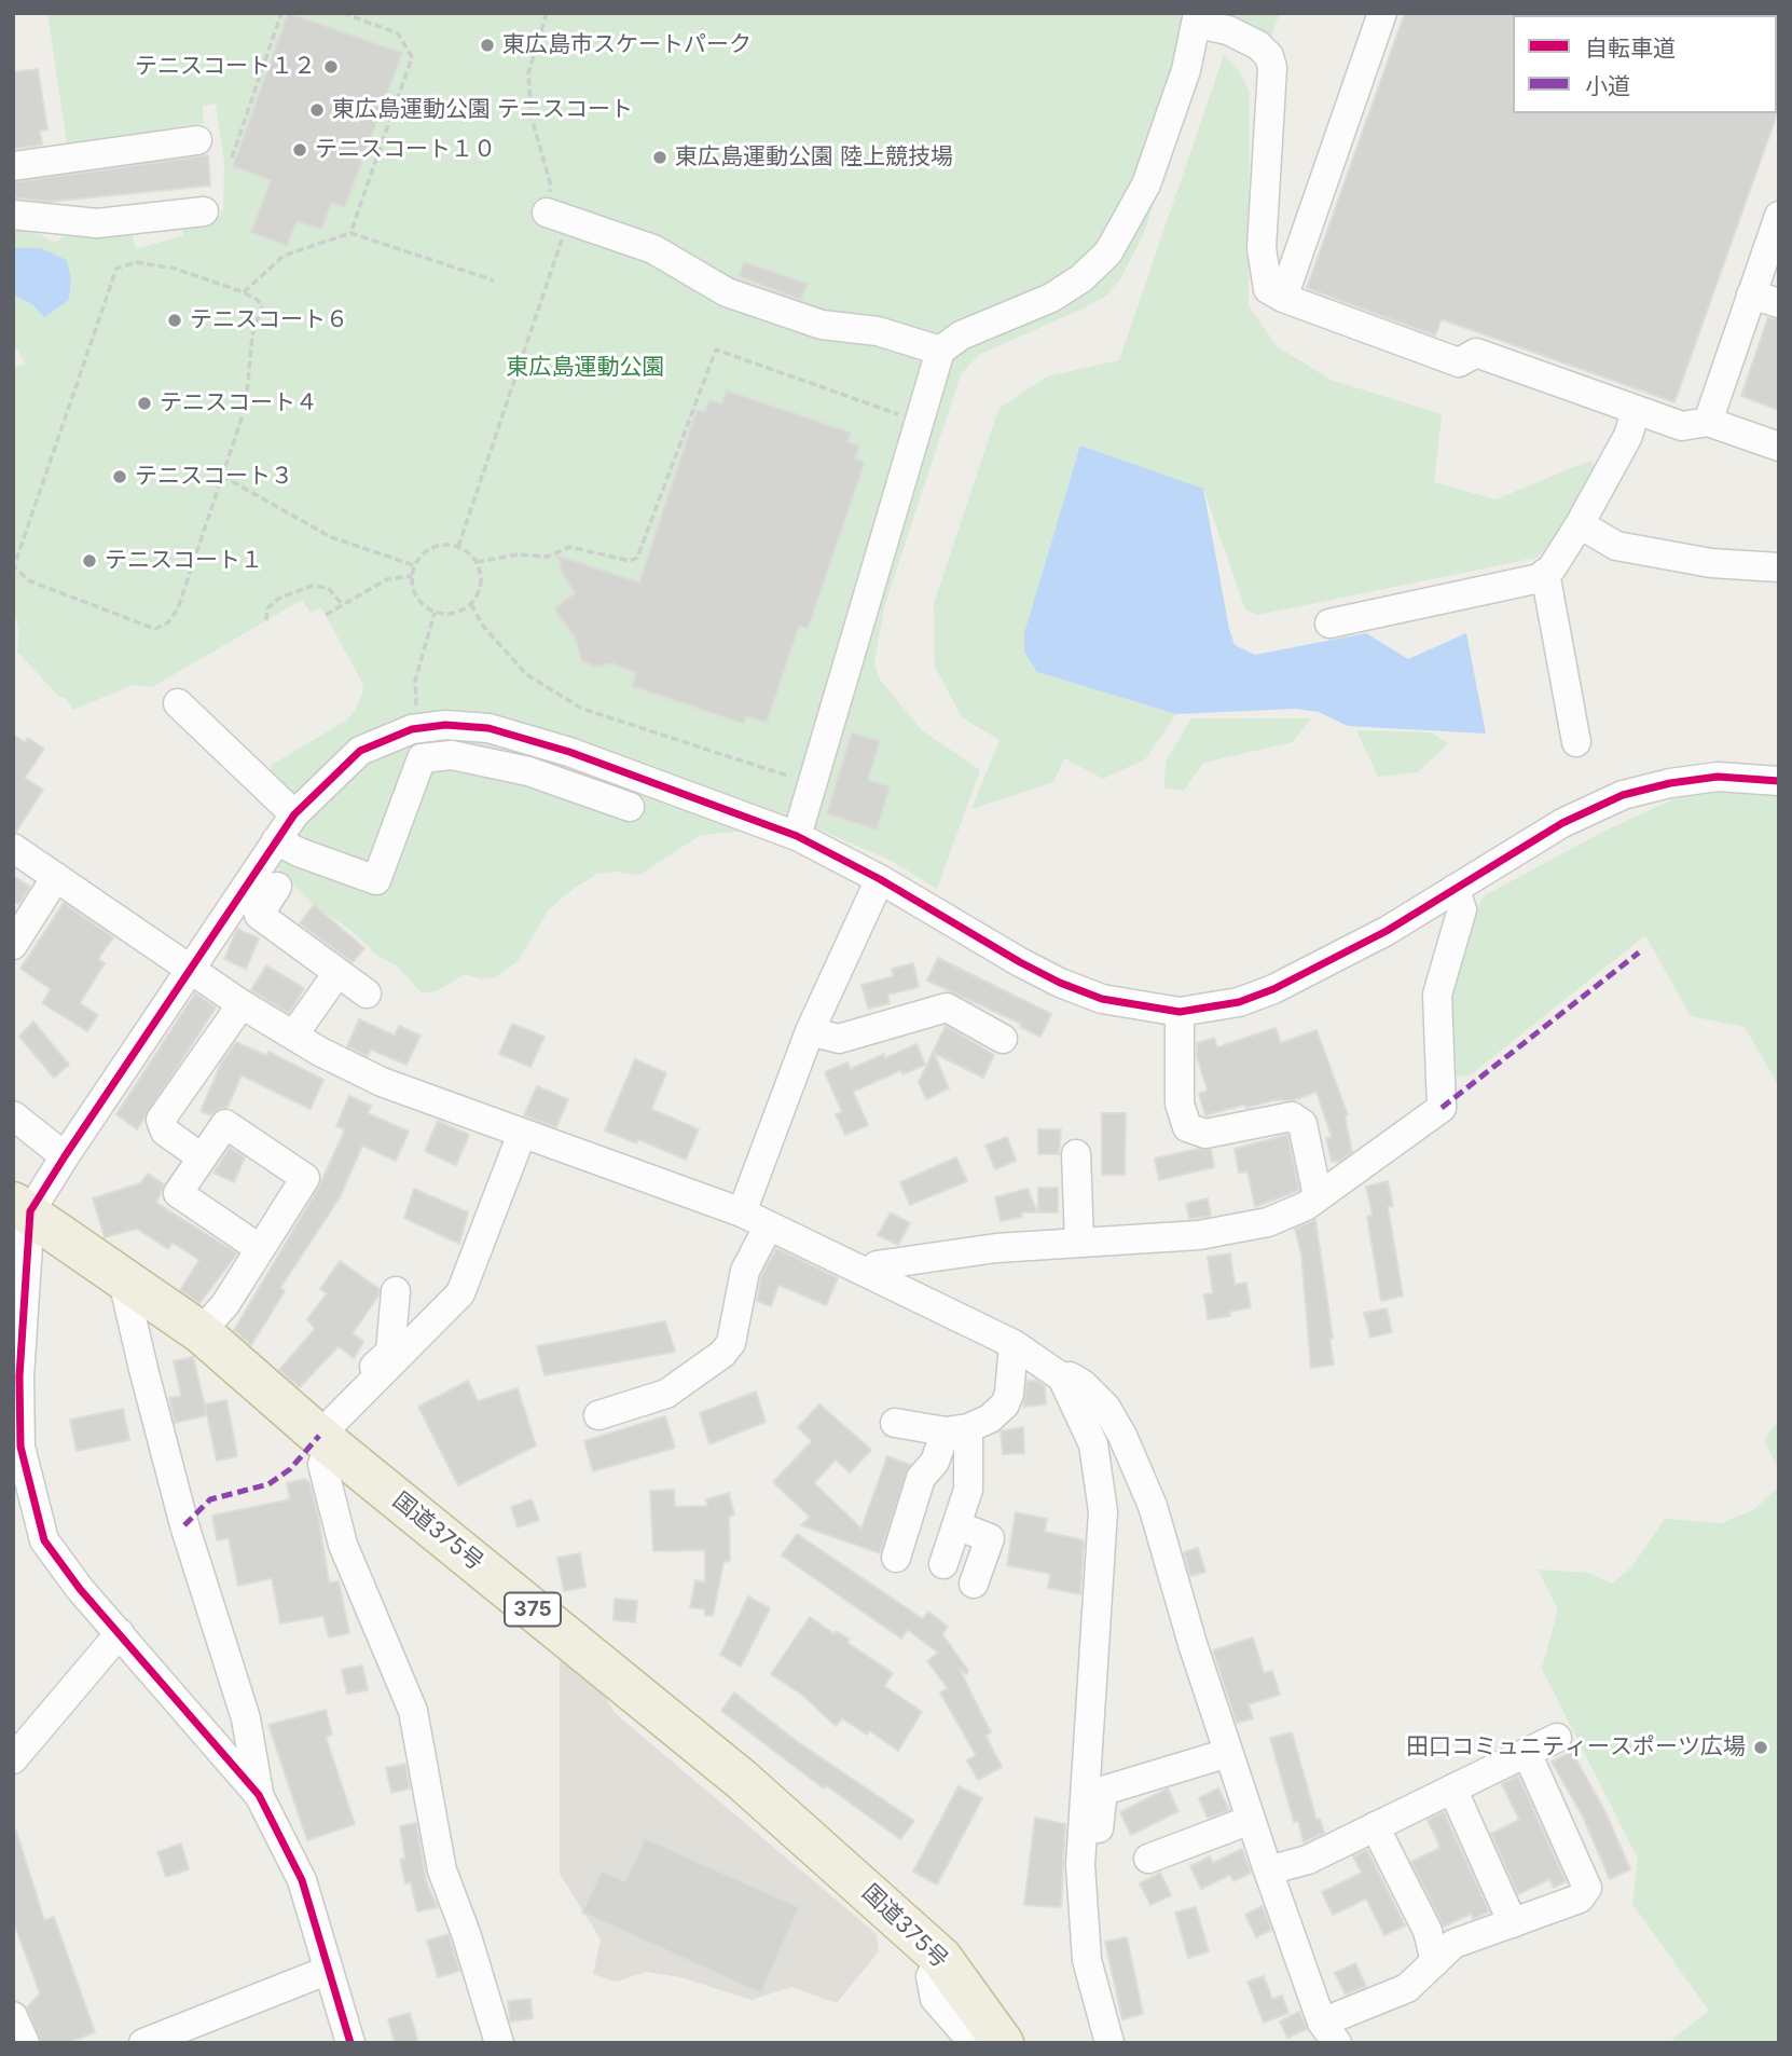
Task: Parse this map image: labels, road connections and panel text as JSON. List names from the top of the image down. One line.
{"streets":{"highway":["国道375号","375"]},"parks":["東広島運動公園"],"places":["東広島市スケートパーク","テニスコート１２","東広島運動公園 テニスコート","テニスコート１０","東広島運動公園 陸上競技場","テニスコート６","テニスコート４","テニスコート３","テニスコート１","田口コミュニティースポーツ広場"],"legend":["自転車道","小道"]}
